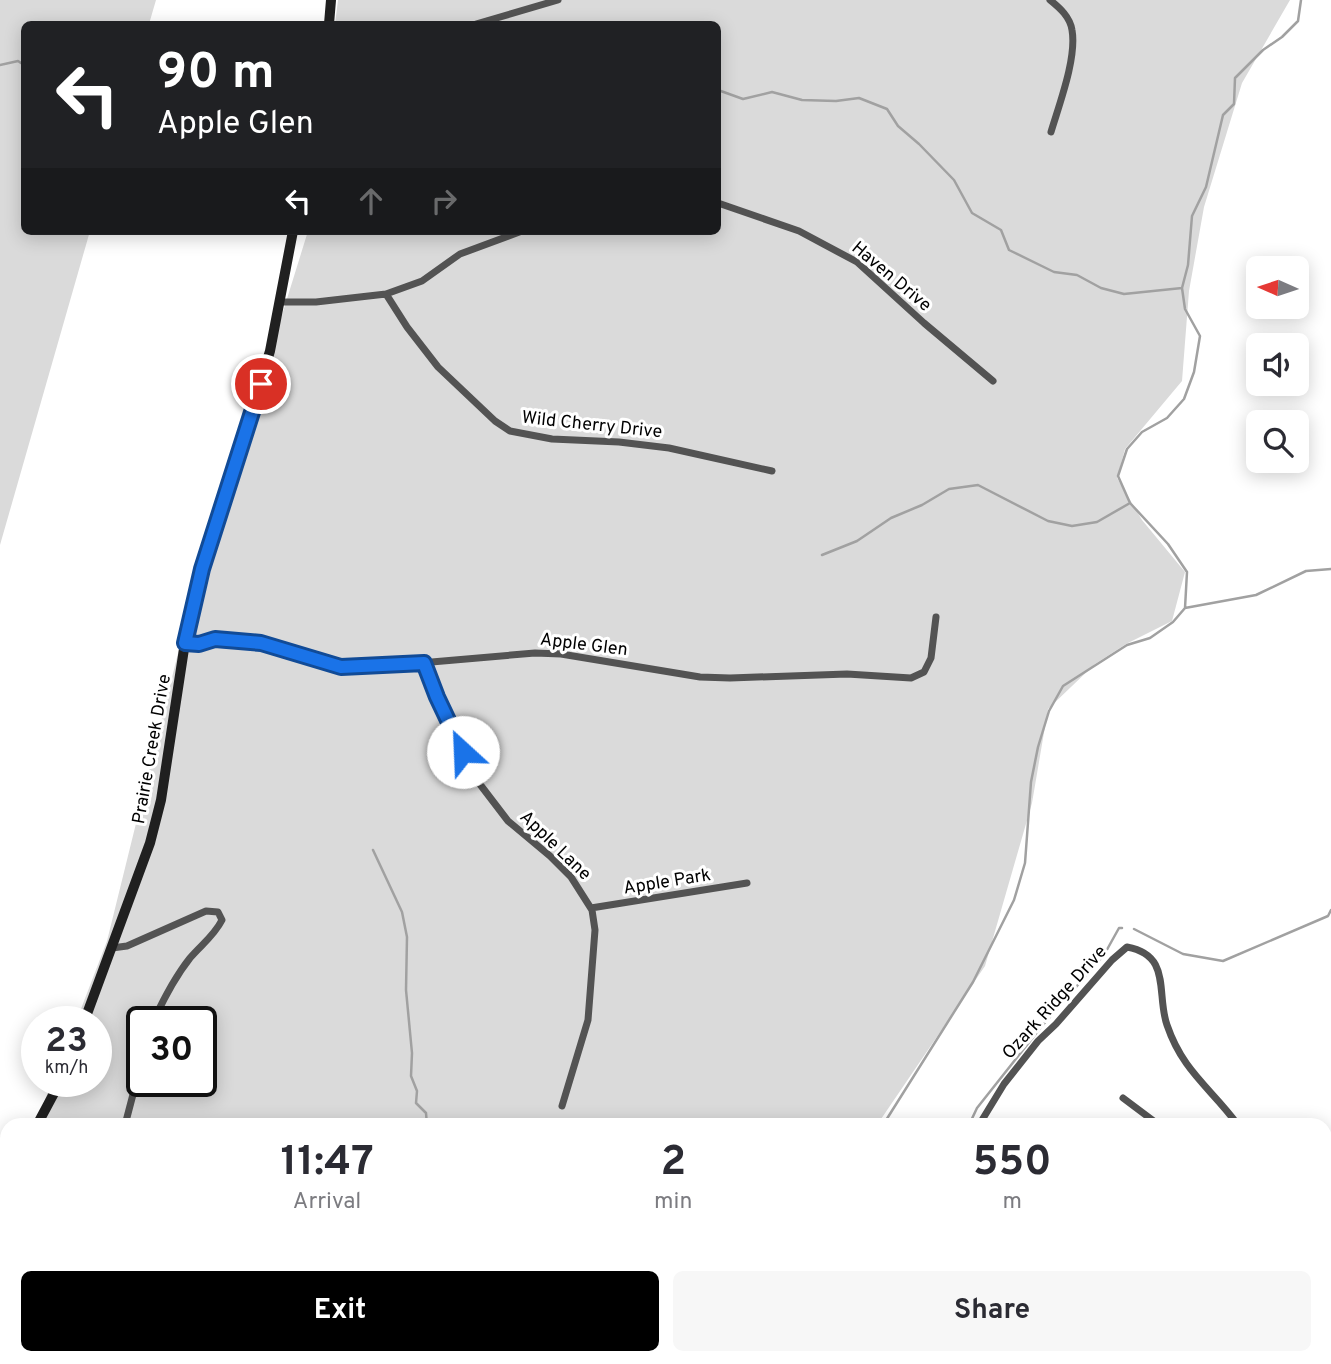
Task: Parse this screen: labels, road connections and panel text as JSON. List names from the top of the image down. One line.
{"streets":{"main road":["Prairie Creek Drive"],"street":["Haven Drive","Wild Cherry Drive","Apple Glen","Apple Lane","Apple Park","Ozark Ridge Drive"]},"crossings":[["Apple Glen","Prairie Creek Drive"],["Apple Glen","Apple Lane"],["Apple Lane","Apple Park"]],"north":"left","page":{"turn":["90 m","Apple Glen"],"speed":"23 km/h","limit":"30","eta":["11:47","Arrival","2","min","550","m"],"buttons":["Exit","Share"]}}
